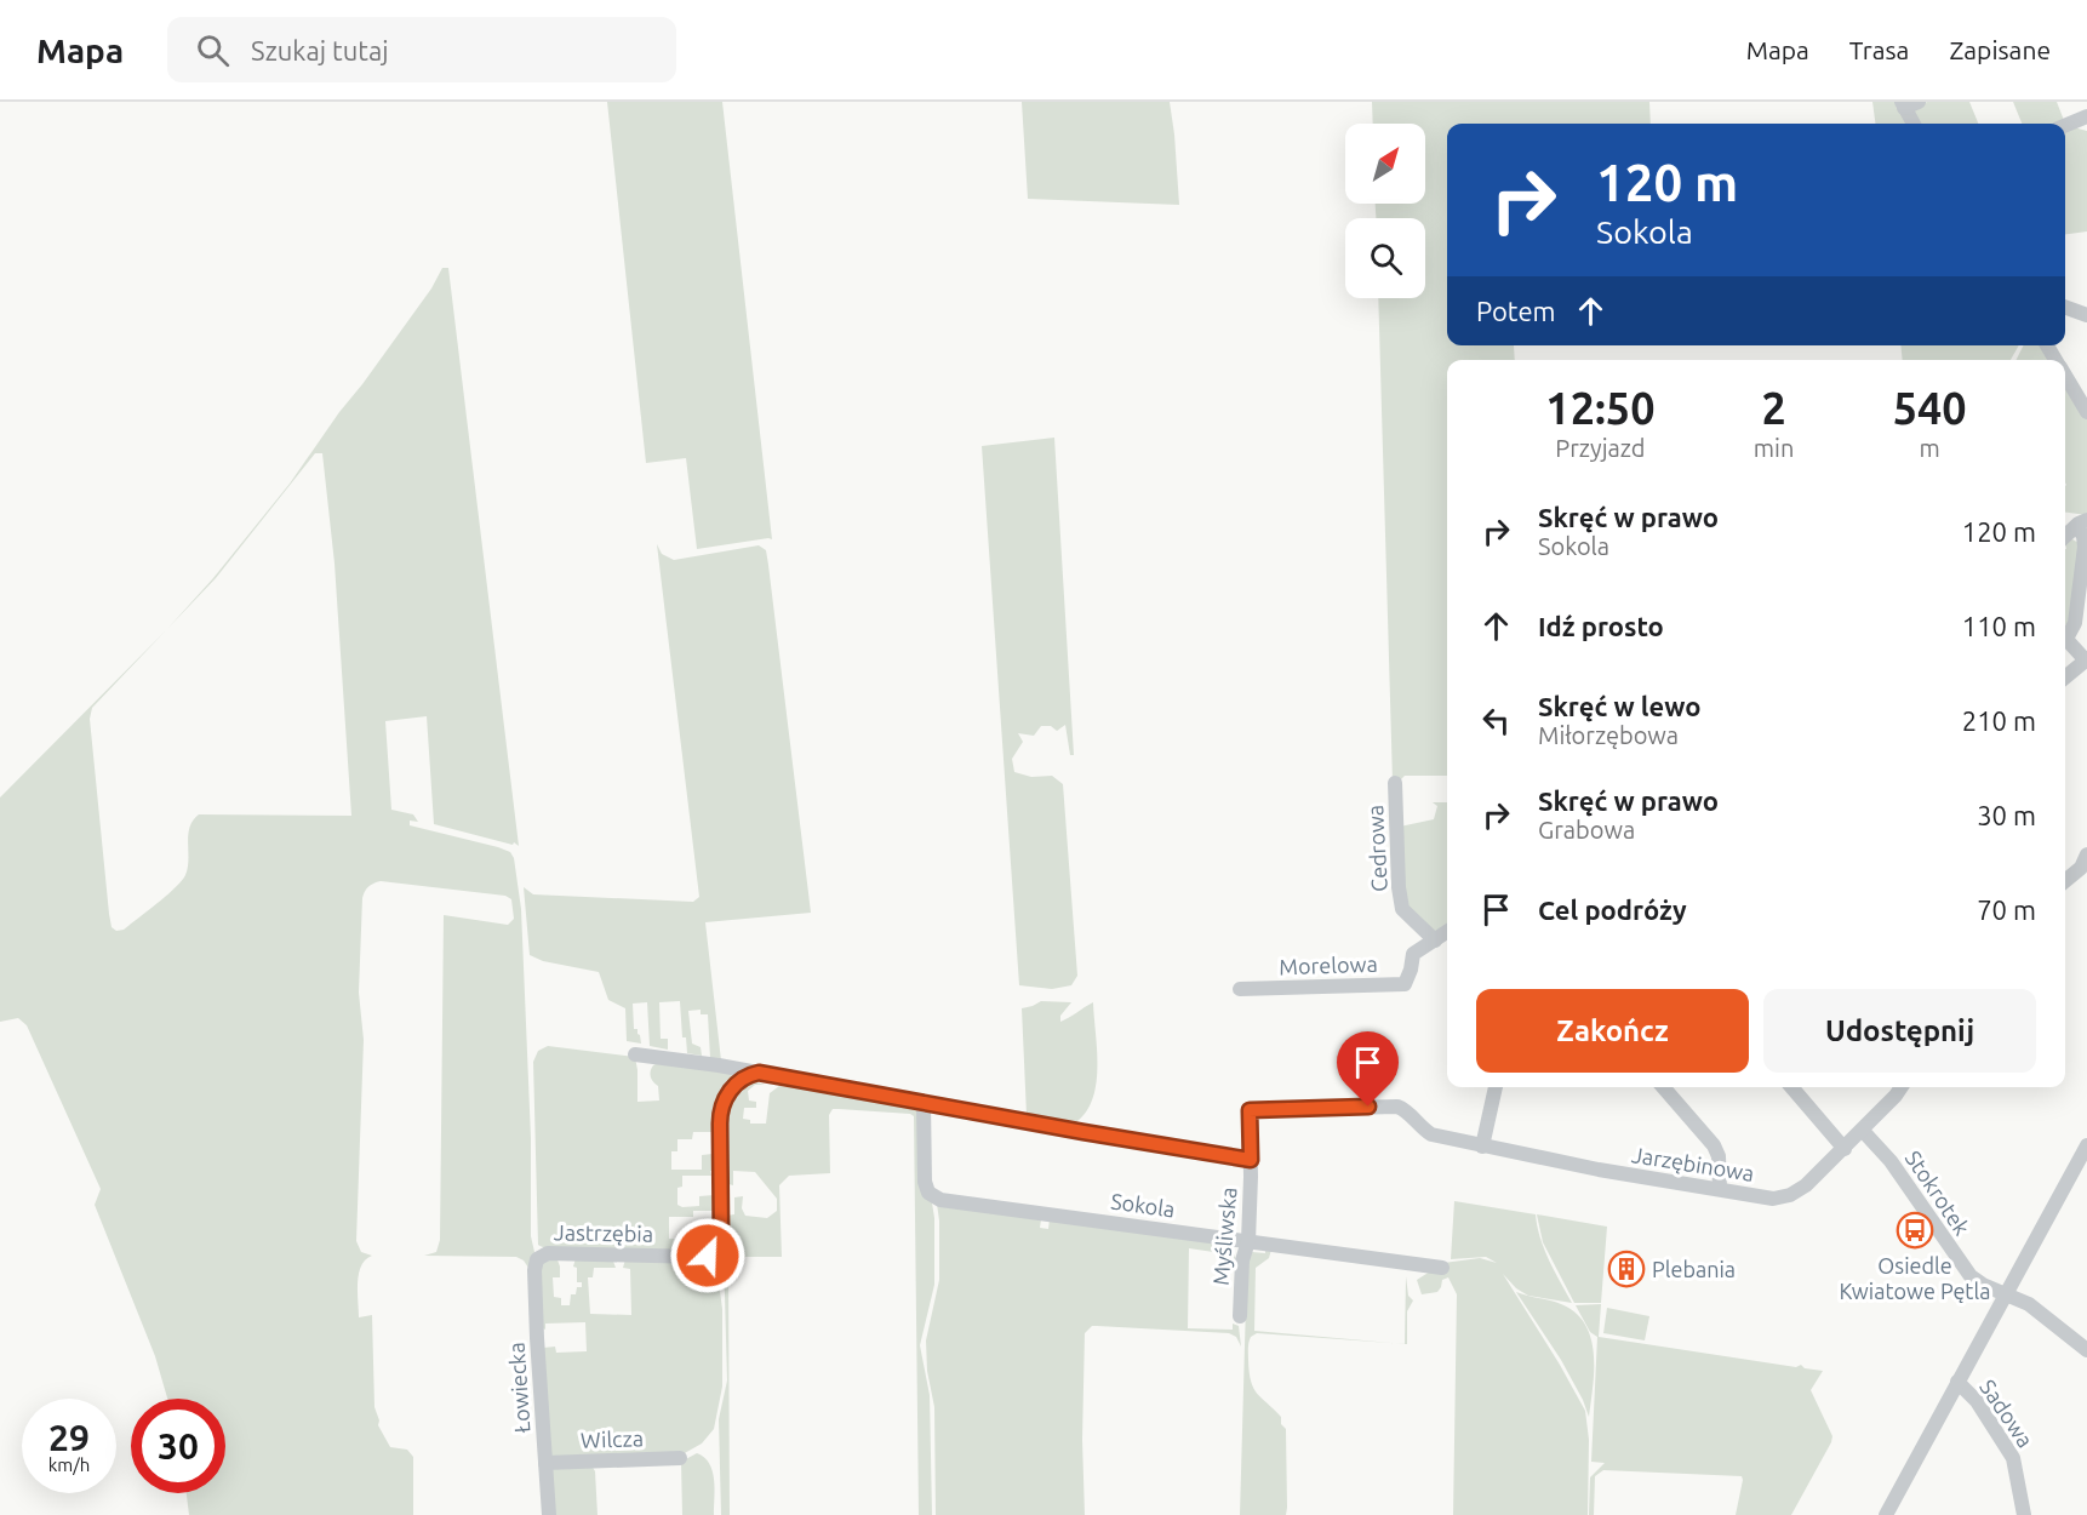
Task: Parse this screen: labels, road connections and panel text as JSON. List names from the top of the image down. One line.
{"streets":{"street":["Cedrowa","Morelowa","Jarzębinowa","Stokrotek","Sokola","Jastrzębia","Myśliwska","Łowiecka","Sadowa","Wilcza"]},"crossings":[["Cedrowa","Morelowa"],["Jarzębinowa","Stokrotek"],["Jarzębinowa","Myśliwska"],["Sokola","Myśliwska"],["Jastrzębia","Łowiecka"],["Łowiecka","Wilcza"]],"places":{"bus stop":["Osiedle Kwiatowe Pętla"],"building":["Plebania"]},"north":"top right","page":{"header":"Mapa","search":"Szukaj tutaj","nav":["Mapa","Trasa","Zapisane"],"turn":["120 m","Sokola"],"then":"Potem","eta":["12:50","Przyjazd","2","min","540","m"],"list":[{"name":"Skręć w prawo","note":"Sokola","value":"120 m"},{"name":"Idź prosto","value":"110 m"},{"name":"Skręć w lewo","note":"Miłorzębowa","value":"210 m"},{"name":"Skręć w prawo","note":"Grabowa","value":"30 m"},{"name":"Cel podróży","value":"70 m"}],"buttons":["Zakończ","Udostępnij"],"speed":"29 km/h","limit":"30"}}
